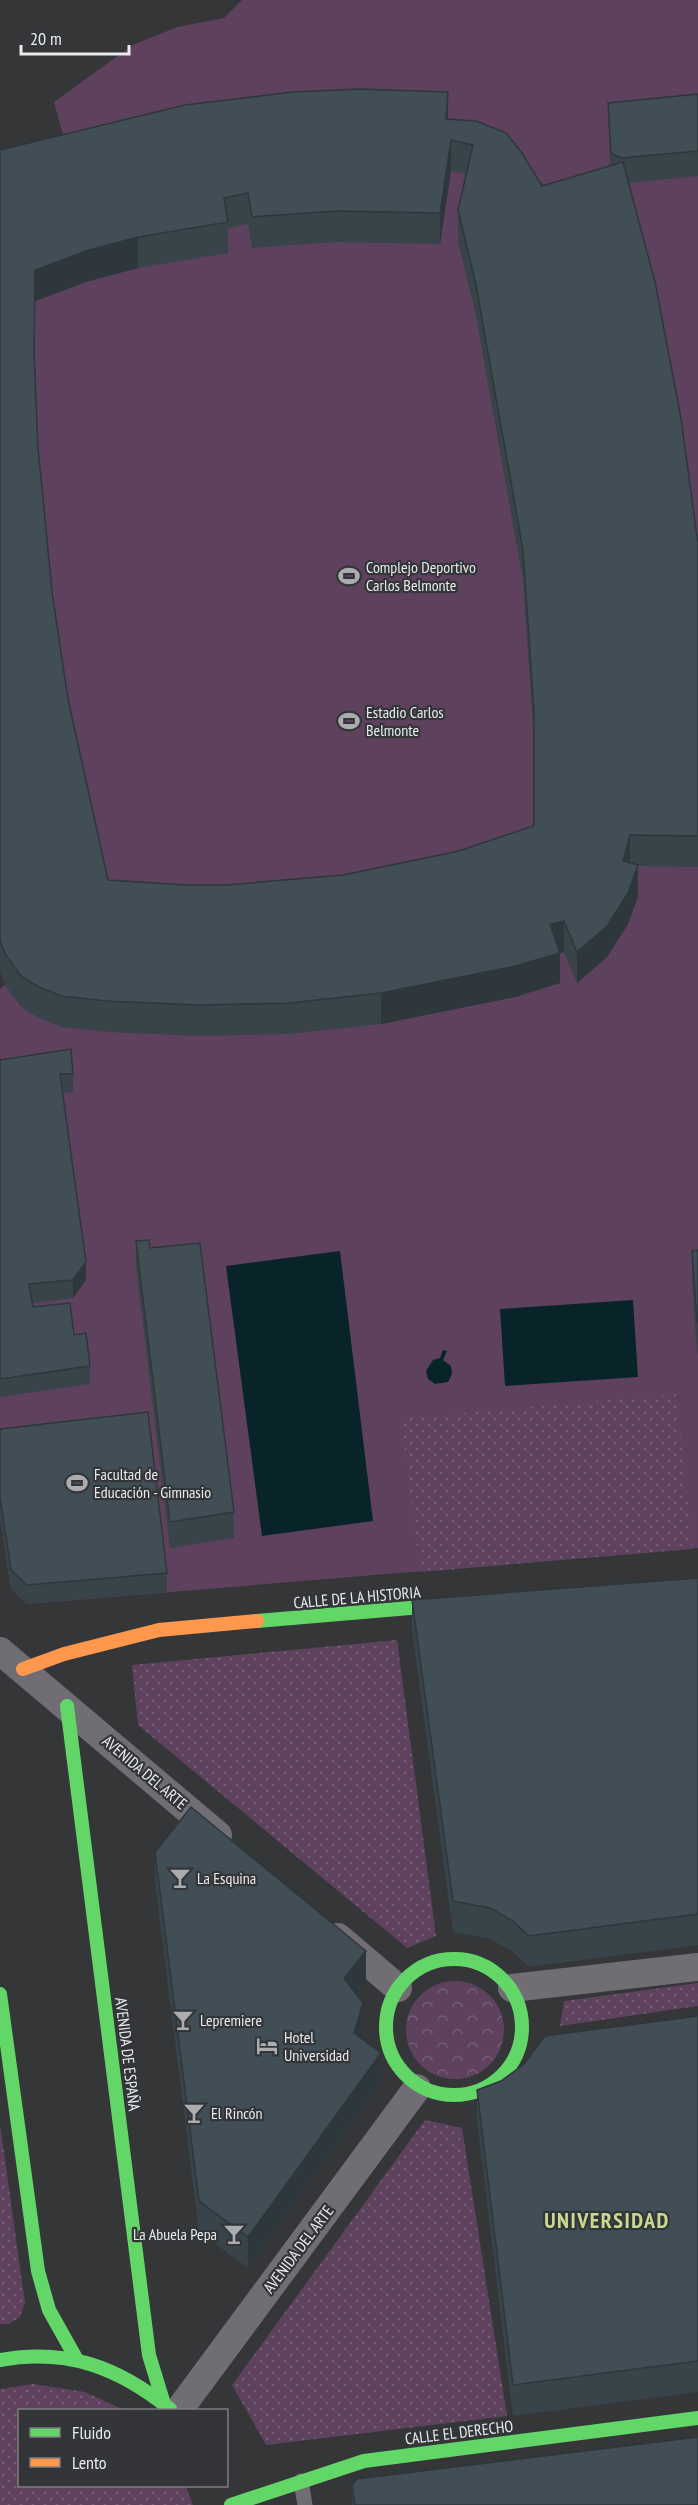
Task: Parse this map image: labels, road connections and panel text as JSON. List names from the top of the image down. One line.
{"streets":{"street":["CALLE DE LA HISTORIA","AVENIDA DEL ARTE","AVENIDA DE ESPAÑA","CALLE EL DERECHO"]},"crossings":[["CALLE DE LA HISTORIA","AVENIDA DEL ARTE"],["AVENIDA DEL ARTE","AVENIDA DE ESPAÑA"]],"districts":["UNIVERSIDAD"],"places":{"sports":["Complejo Deportivo Carlos Belmonte","Estadio Carlos Belmonte","Facultad de Educación - Gimnasio"],"bar":["La Esquina","Lepremiere","El Rincón","La Abuela Pepa"],"hotel":["Hotel Universidad"]},"legend":["Fluido","Lento"],"scale_bar":"20 m"}
